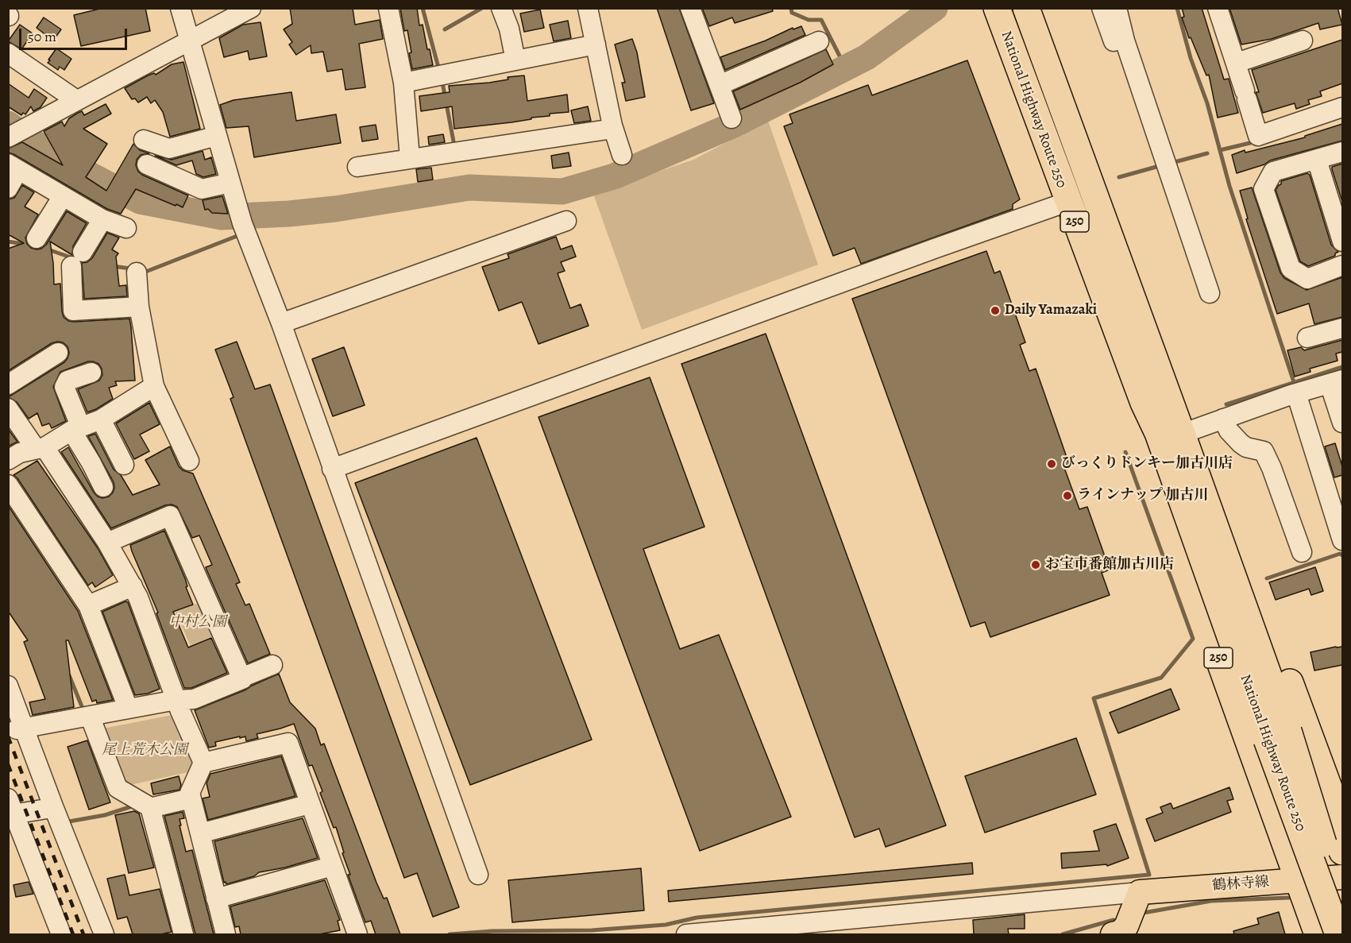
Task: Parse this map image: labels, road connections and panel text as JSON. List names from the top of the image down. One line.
{"streets":{"highway":["National Highway Route 250","250"],"main road":["鶴林寺線"]},"crossings":[["National Highway Route 250","250"],["250","鶴林寺線"]],"parks":["中村公園","尾上荒木公園"],"places":["Daily Yamazaki","びっくりドンキー加古川店","ラインナップ 加古川","お宝市番館加古川店"],"scale_bar":"50 m"}
